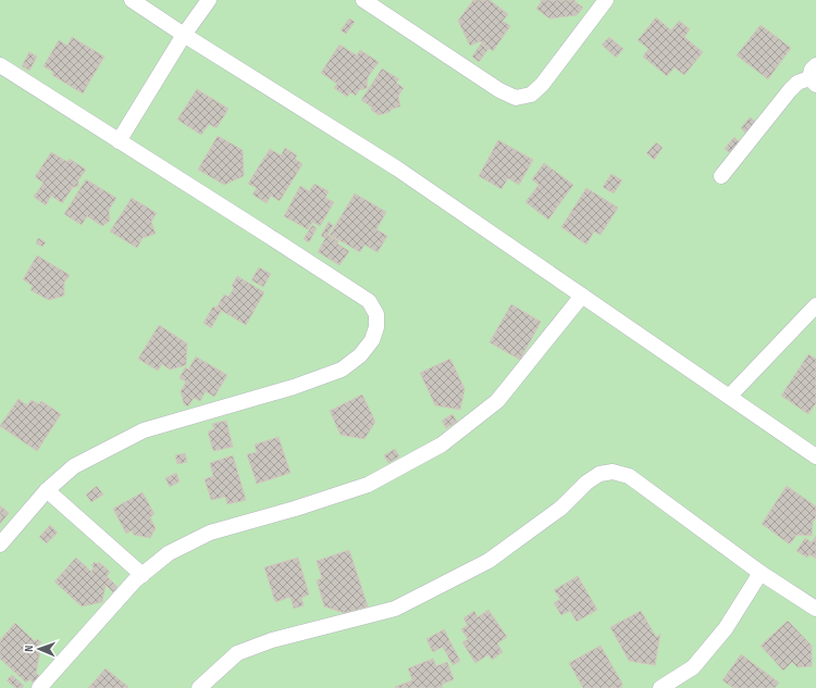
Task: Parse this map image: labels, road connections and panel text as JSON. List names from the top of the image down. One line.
{"north":"left"}
